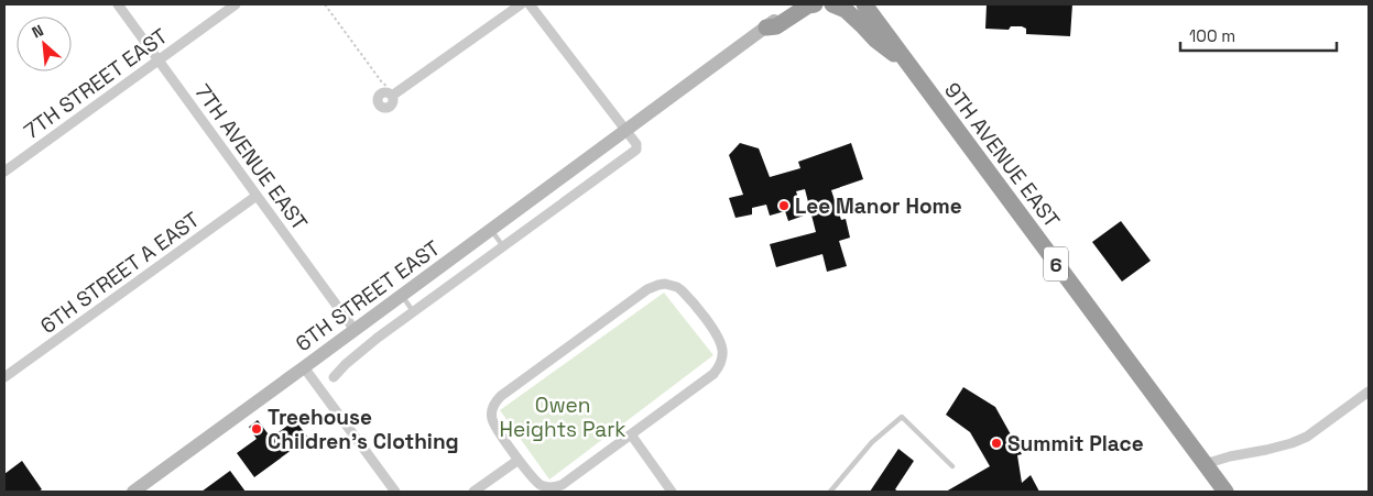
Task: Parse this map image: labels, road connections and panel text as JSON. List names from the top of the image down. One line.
{"streets":{"highway":["9TH AVENUE EAST","6"],"main road":["6TH STREET EAST"],"street":["7TH STREET EAST","7TH AVENUE EAST","6TH STREET A EAST"]},"crossings":[["7TH STREET EAST","7TH AVENUE EAST"],["9TH AVENUE EAST","6"],["7TH AVENUE EAST","6TH STREET A EAST"],["7TH AVENUE EAST","6TH STREET EAST"]],"parks":["Owen Heights Park"],"places":["Lee Manor Home","Treehouse Children's Clothing","Summit Place"],"scale_bar":"100 m","north":"top left"}
